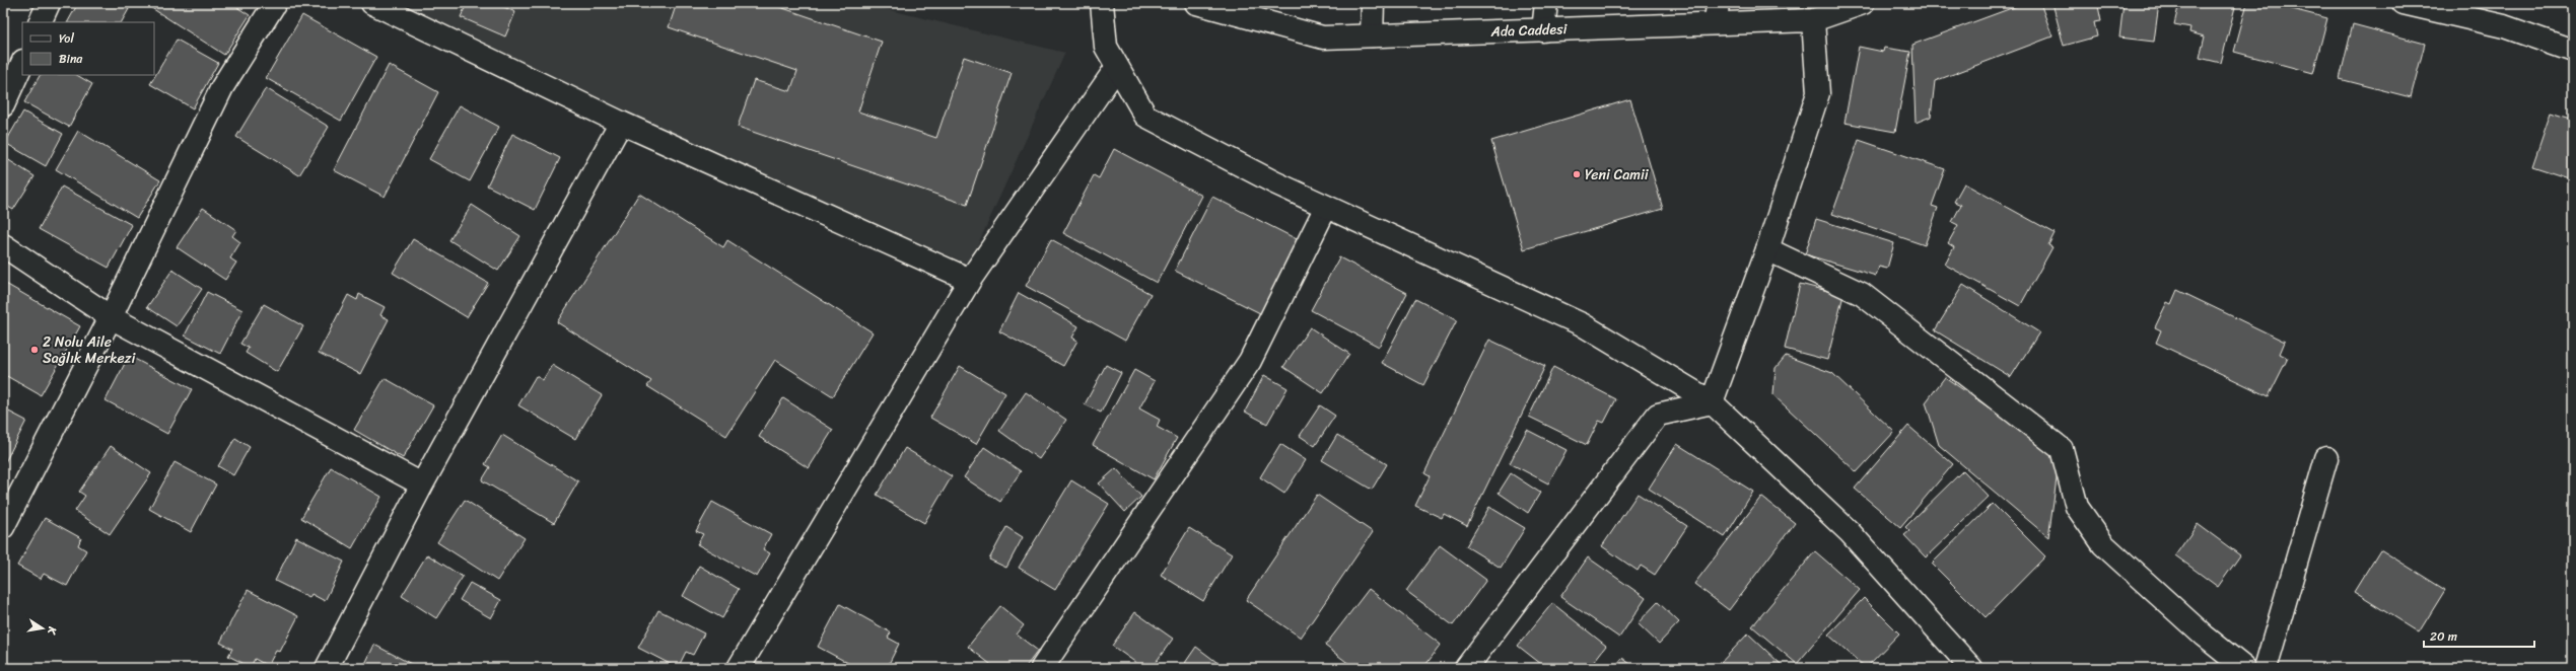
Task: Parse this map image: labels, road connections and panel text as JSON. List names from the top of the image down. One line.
{"streets":{"street":["Ada Caddesi"]},"places":["Yeni Camii","2 Nolu Aile Sağlık Merkezi"],"legend":["Yol","Bina"],"scale_bar":"20 m","north":"right"}
